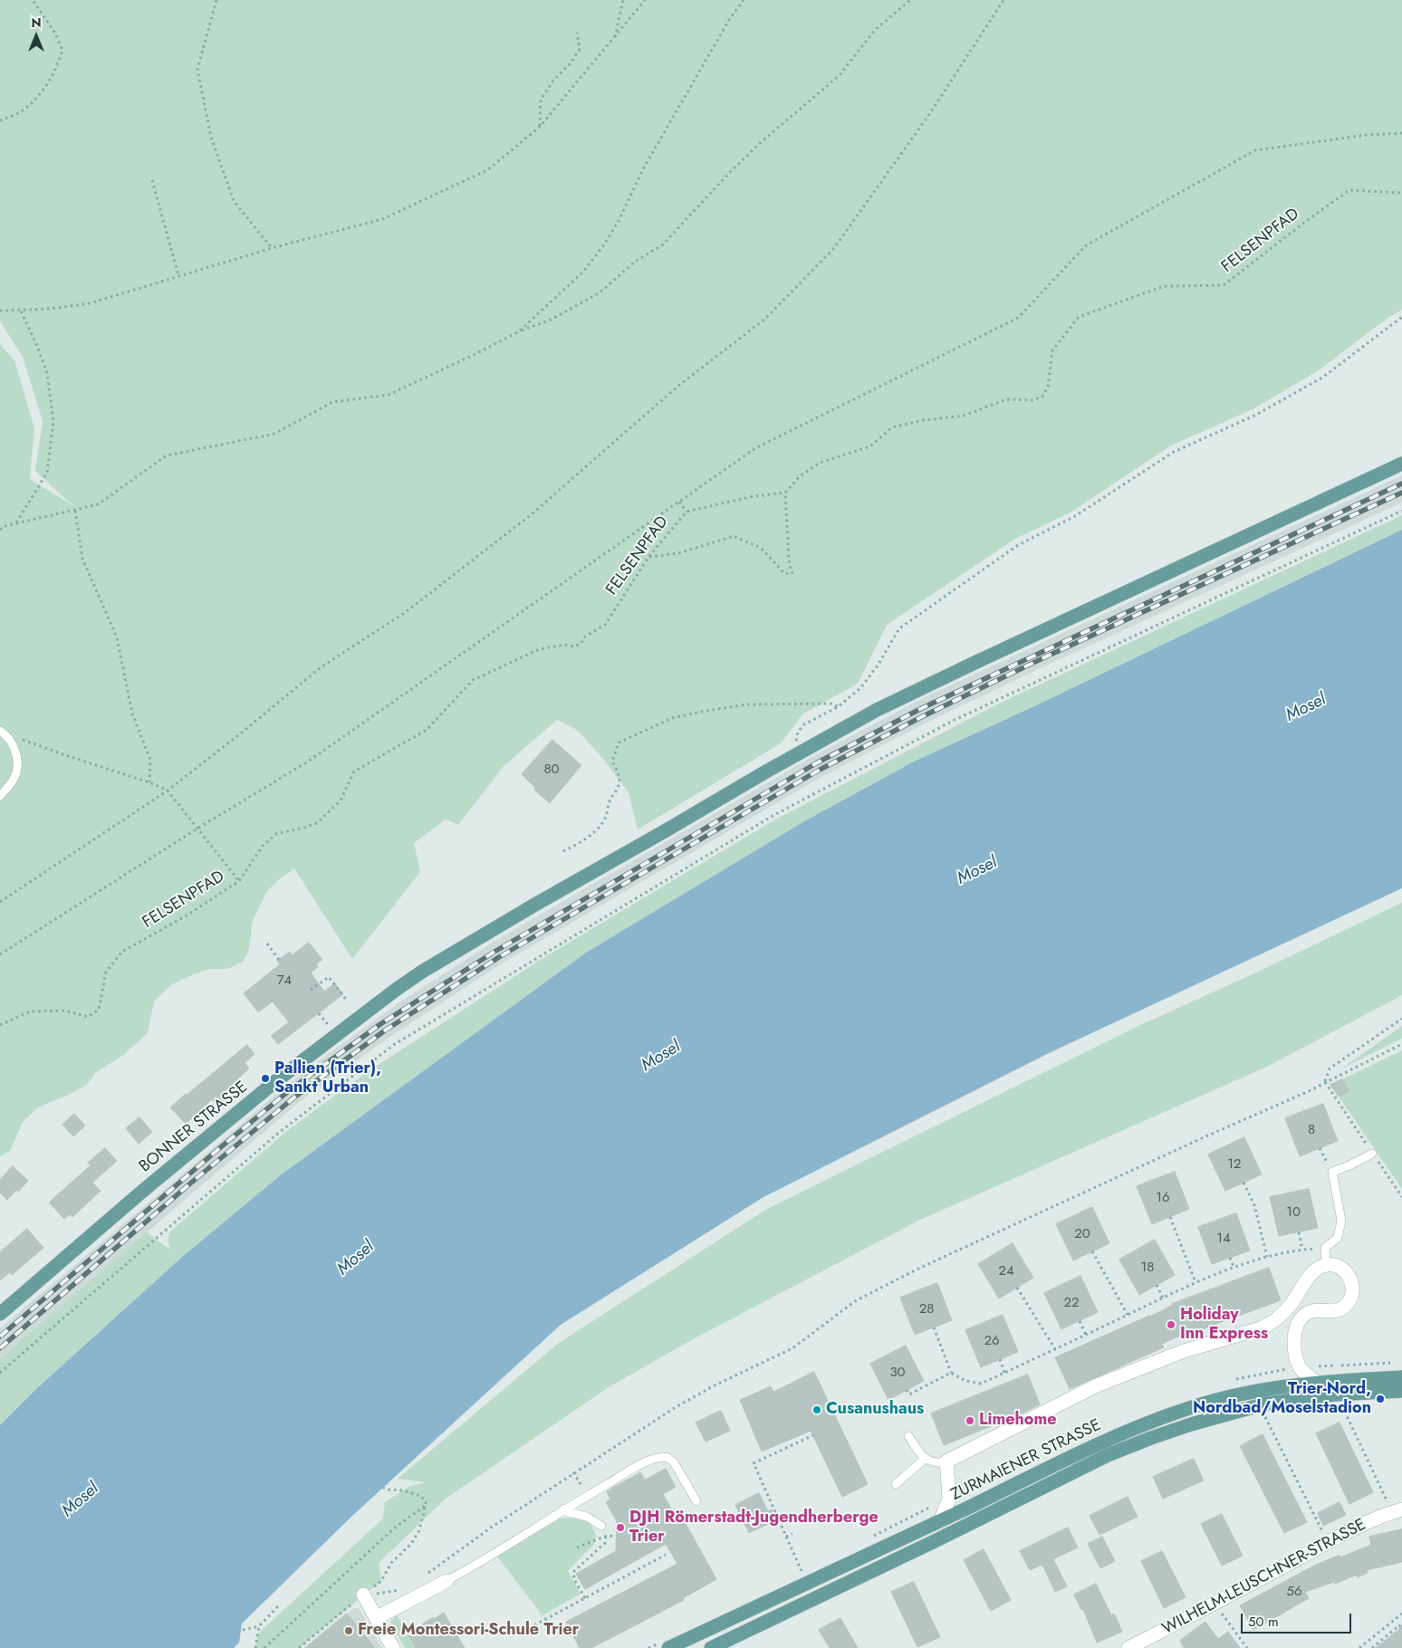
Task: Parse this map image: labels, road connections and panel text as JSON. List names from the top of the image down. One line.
{"streets":{"main road":["BONNER STRASSE","ZURMAIENER STRASSE"],"street":["WILHELM-LEUSCHNER-STRASSE"],"path":["FELSENPFAD"]},"water":["Mosel"],"places":["Pallien (Trier), Sankt Urban","Holiday Inn Express","Trier-Nord, Nordbad/Moselstadion","Cusanushaus","Limehome","DJH Römerstadt-Jugendherberge Trier","Freie Montessori-Schule Trier"],"house_numbers":["80","74","8","12","16","10","20","14","18","24","22","28","26","30","56"],"scale_bar":"50 m","north":"top"}
